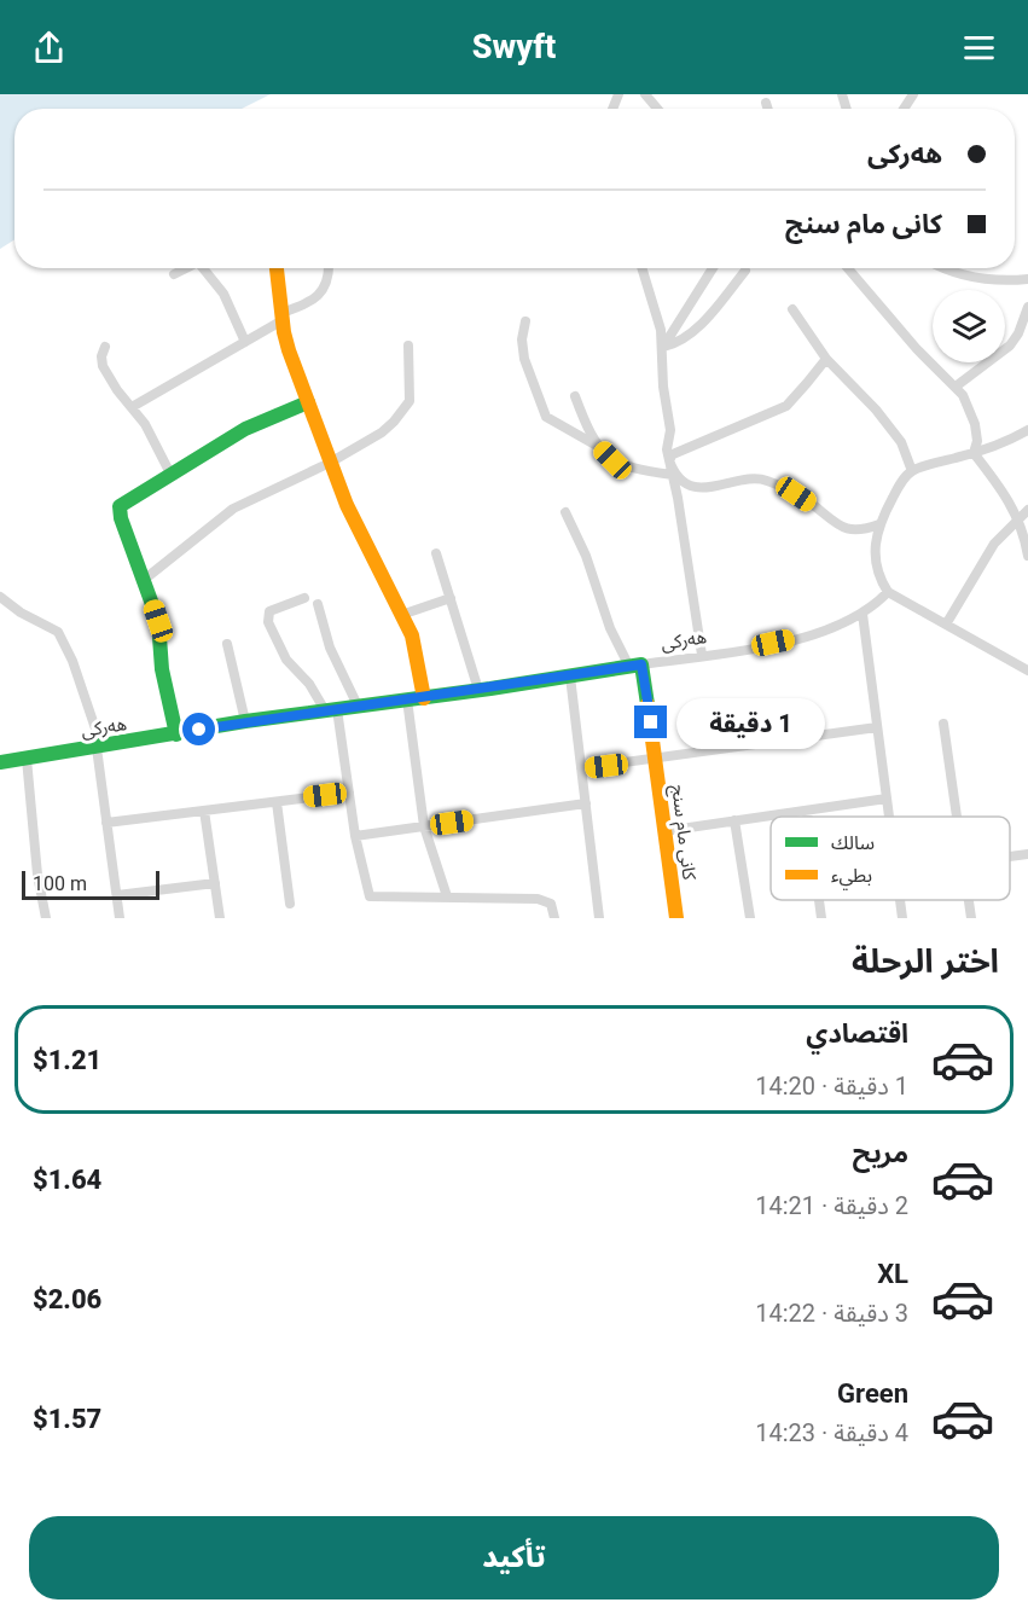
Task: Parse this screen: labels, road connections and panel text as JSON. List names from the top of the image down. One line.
{"streets":{"street":["هەرکی","کانی مام سنج"]},"crossings":[["هەرکی","کانی مام سنج"]],"legend":["سالك","بطيء"],"scale_bar":"100 m","page":{"header":"Swyft","banner":["هەرکی","کانی مام سنج"],"bubble":"1 دقيقة","scale":"100 m","heading":"اختر الرحلة","list":[{"name":"اقتصادي","note":"1 دقيقة · 14:20","value":"$1.21"},{"name":"مريح","note":"2 دقيقة · 14:21","value":"$1.64"},{"name":"XL","note":"3 دقيقة · 14:22","value":"$2.06"},{"name":"Green","note":"4 دقيقة · 14:23","value":"$1.57"}],"buttons":"تأكيد"}}
